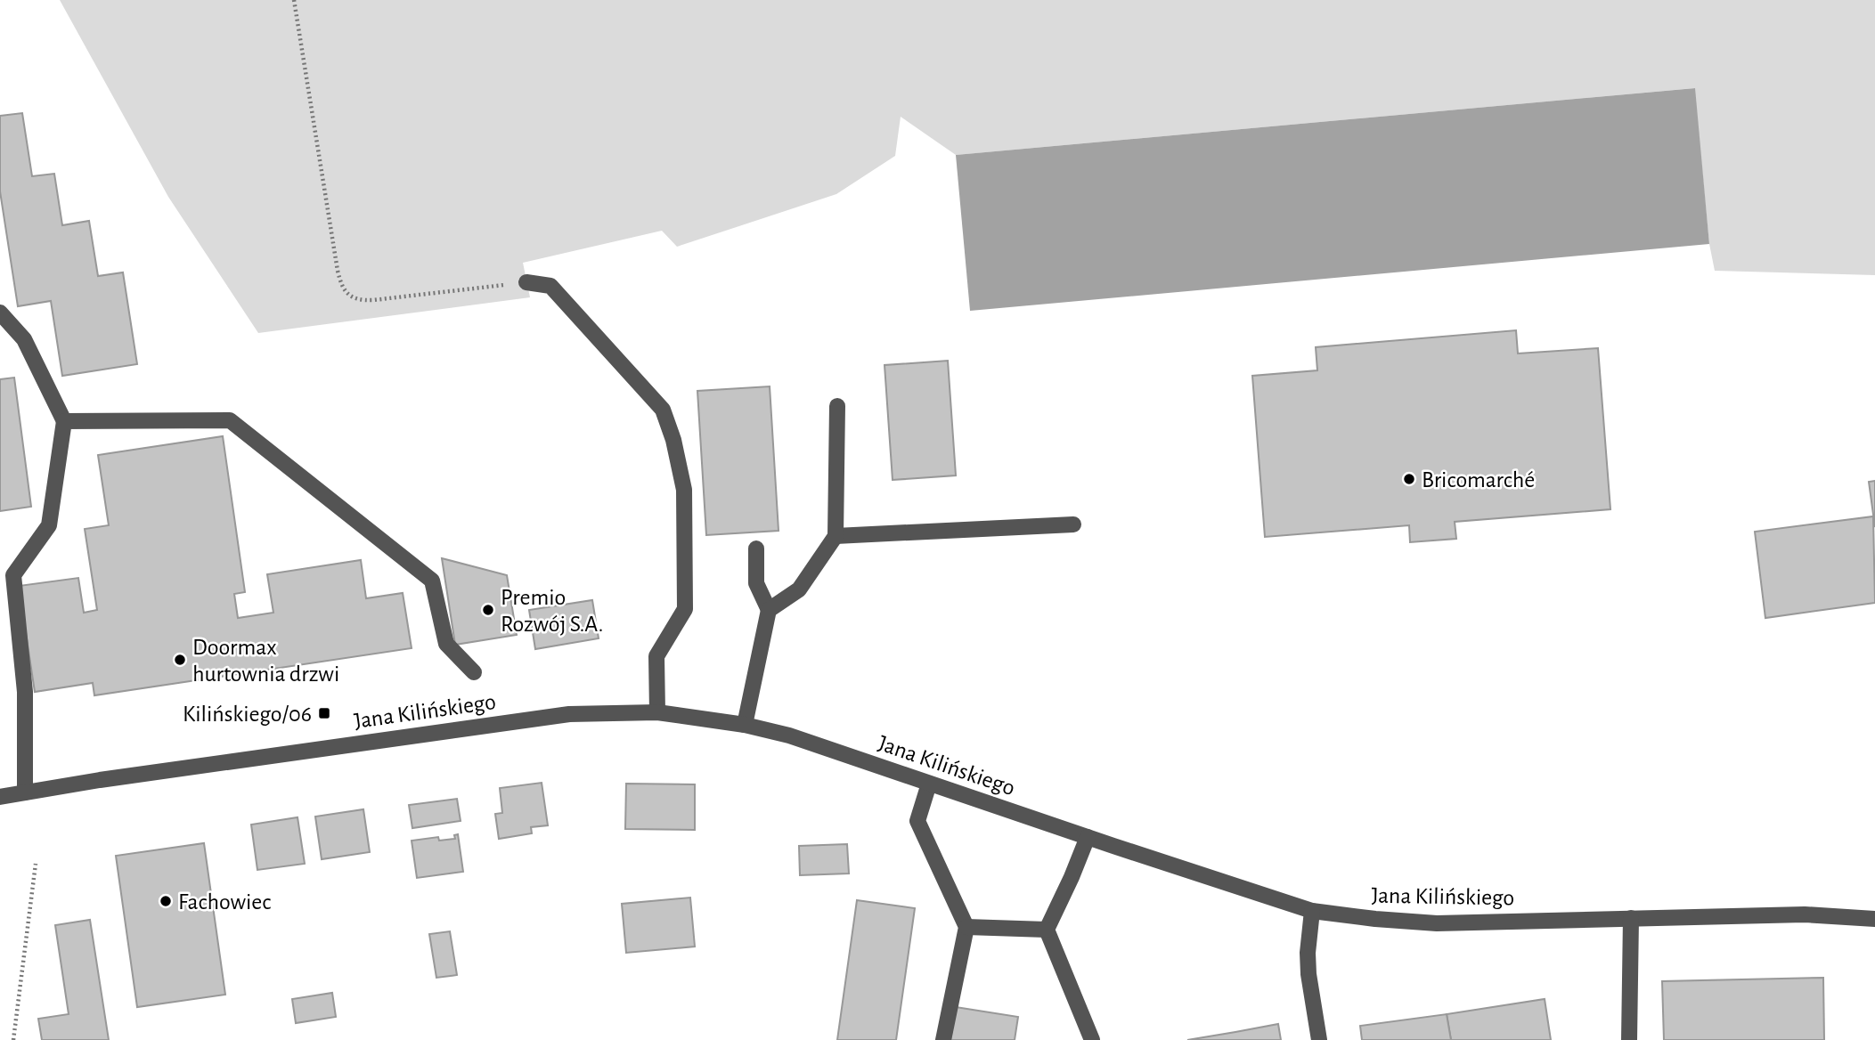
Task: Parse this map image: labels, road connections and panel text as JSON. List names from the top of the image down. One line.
{"streets":{"street":["Jana Kilińskiego"]},"places":{"other":["Bricomarché","Premio Rozwój S.A.","Doormax hurtownia drzwi","Fachowiec"],"transit":["Kilińskiego/06"]}}
